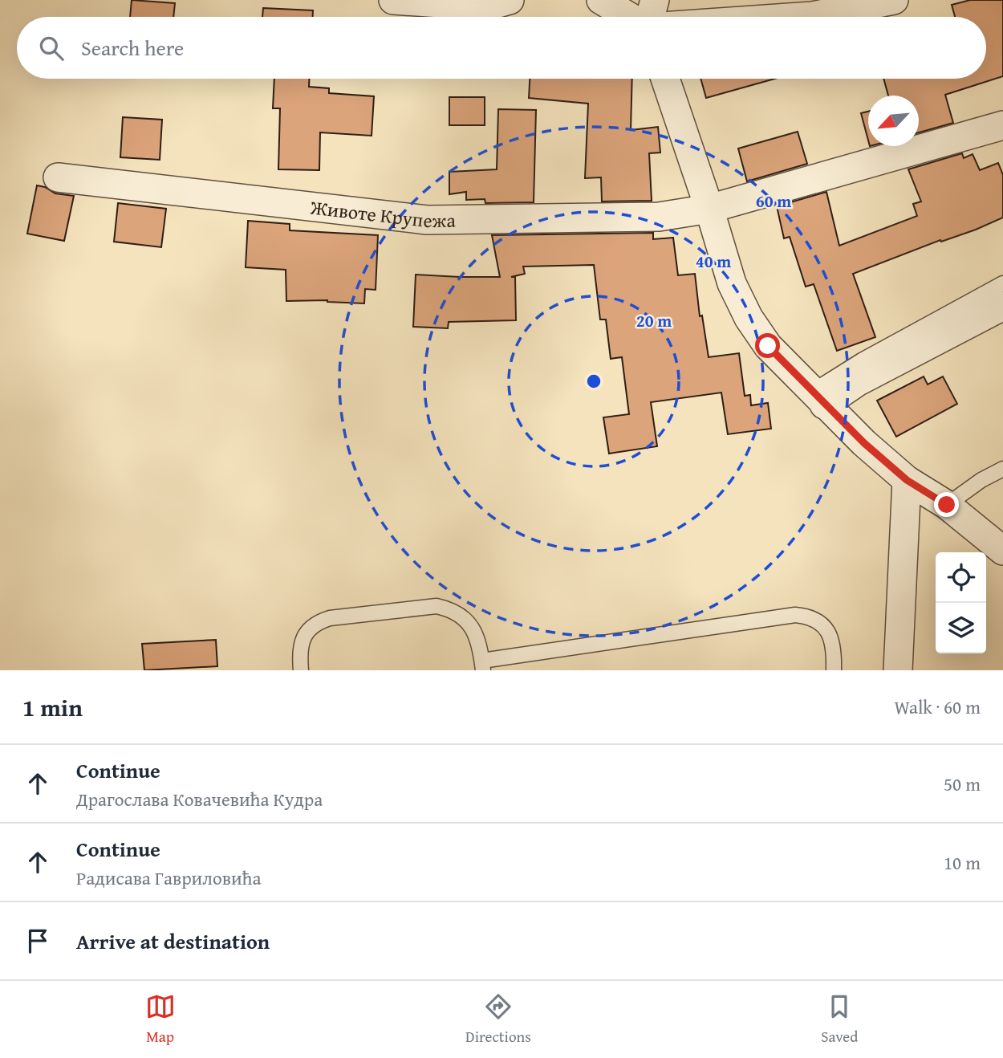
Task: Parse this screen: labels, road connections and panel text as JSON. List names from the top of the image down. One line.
{"streets":{"street":["Животе Крупежа"]},"north":"bottom left","page":{"search":"Search here","heading":["1 min","Walk · 60 m"],"list":[["Continue","Драгослава Ковачевића Кудра","50 m"],["Continue","Радисава Гавриловића","10 m"],"Arrive at destination"],"nav":["Map","Directions","Saved"]},"rings":["60 m","40 m","20 m"]}
